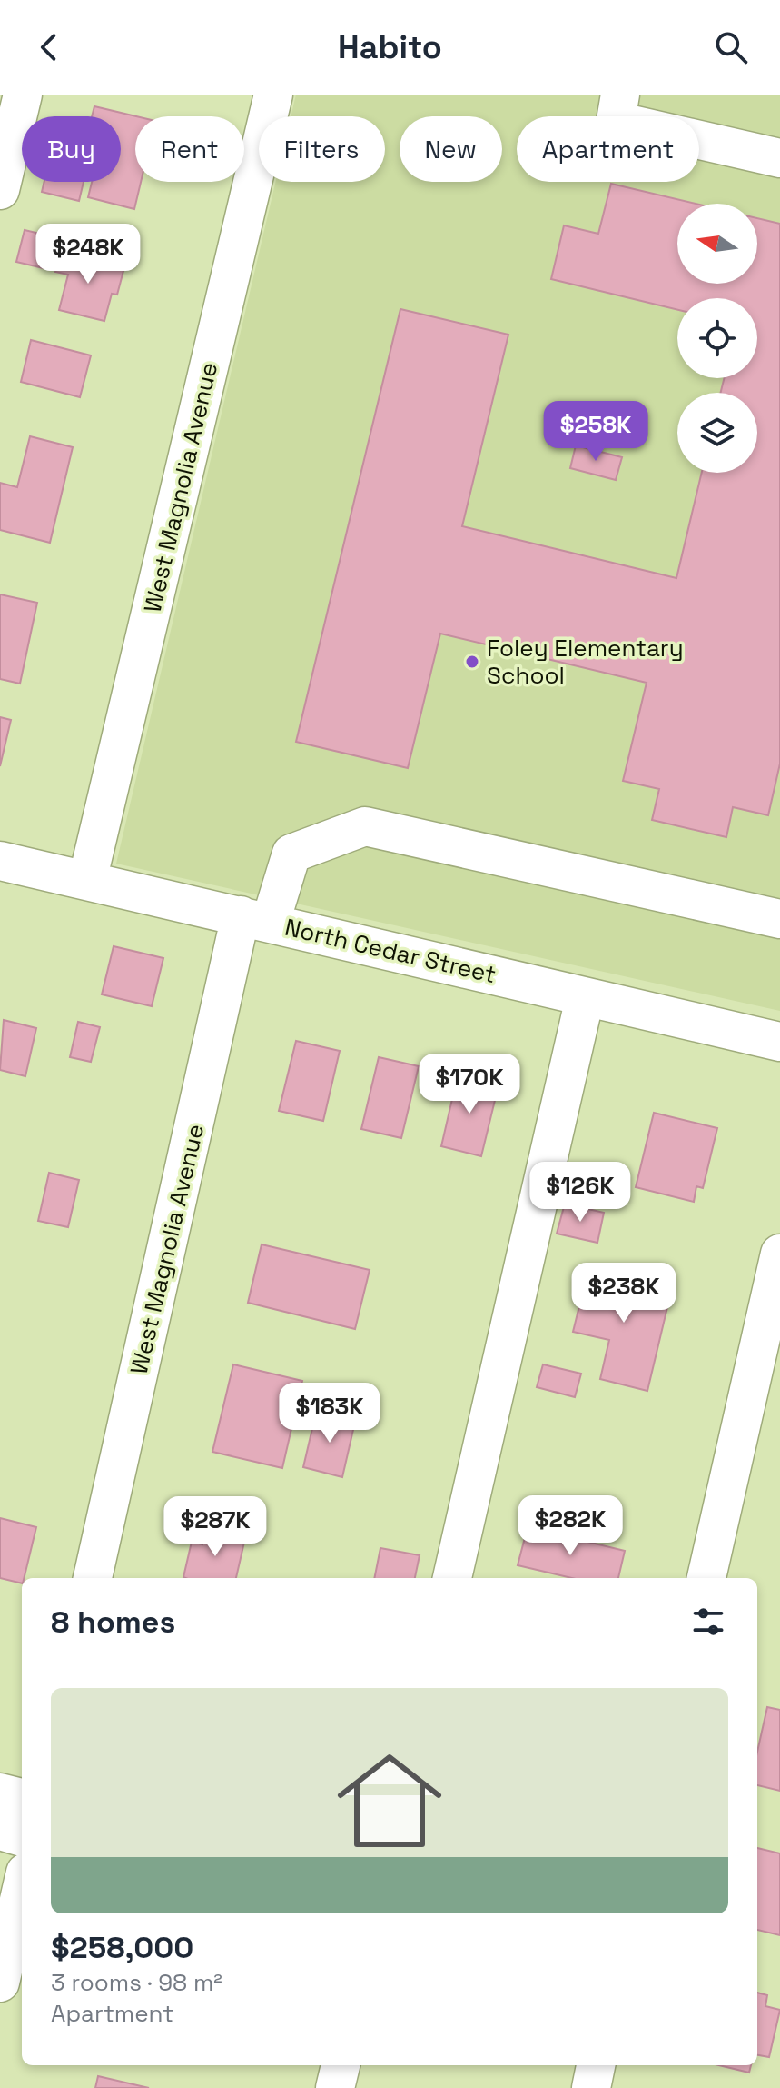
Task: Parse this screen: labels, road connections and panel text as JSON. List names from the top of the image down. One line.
{"streets":{"street":["West Magnolia Avenue","North Cedar Street"]},"crossings":[["West Magnolia Avenue","North Cedar Street"]],"places":["Foley Elementary School"],"north":"left","page":{"header":"Habito","chip":["Buy","Rent","Filters","New","Apartment"],"price":["$248K","$258K","$170K","$126K","$238K","$183K","$282K","$287K"],"heading":"8 homes","list":[{"name":"$258,000","note":"3 rooms · 98 m² · Apartment"}]}}
